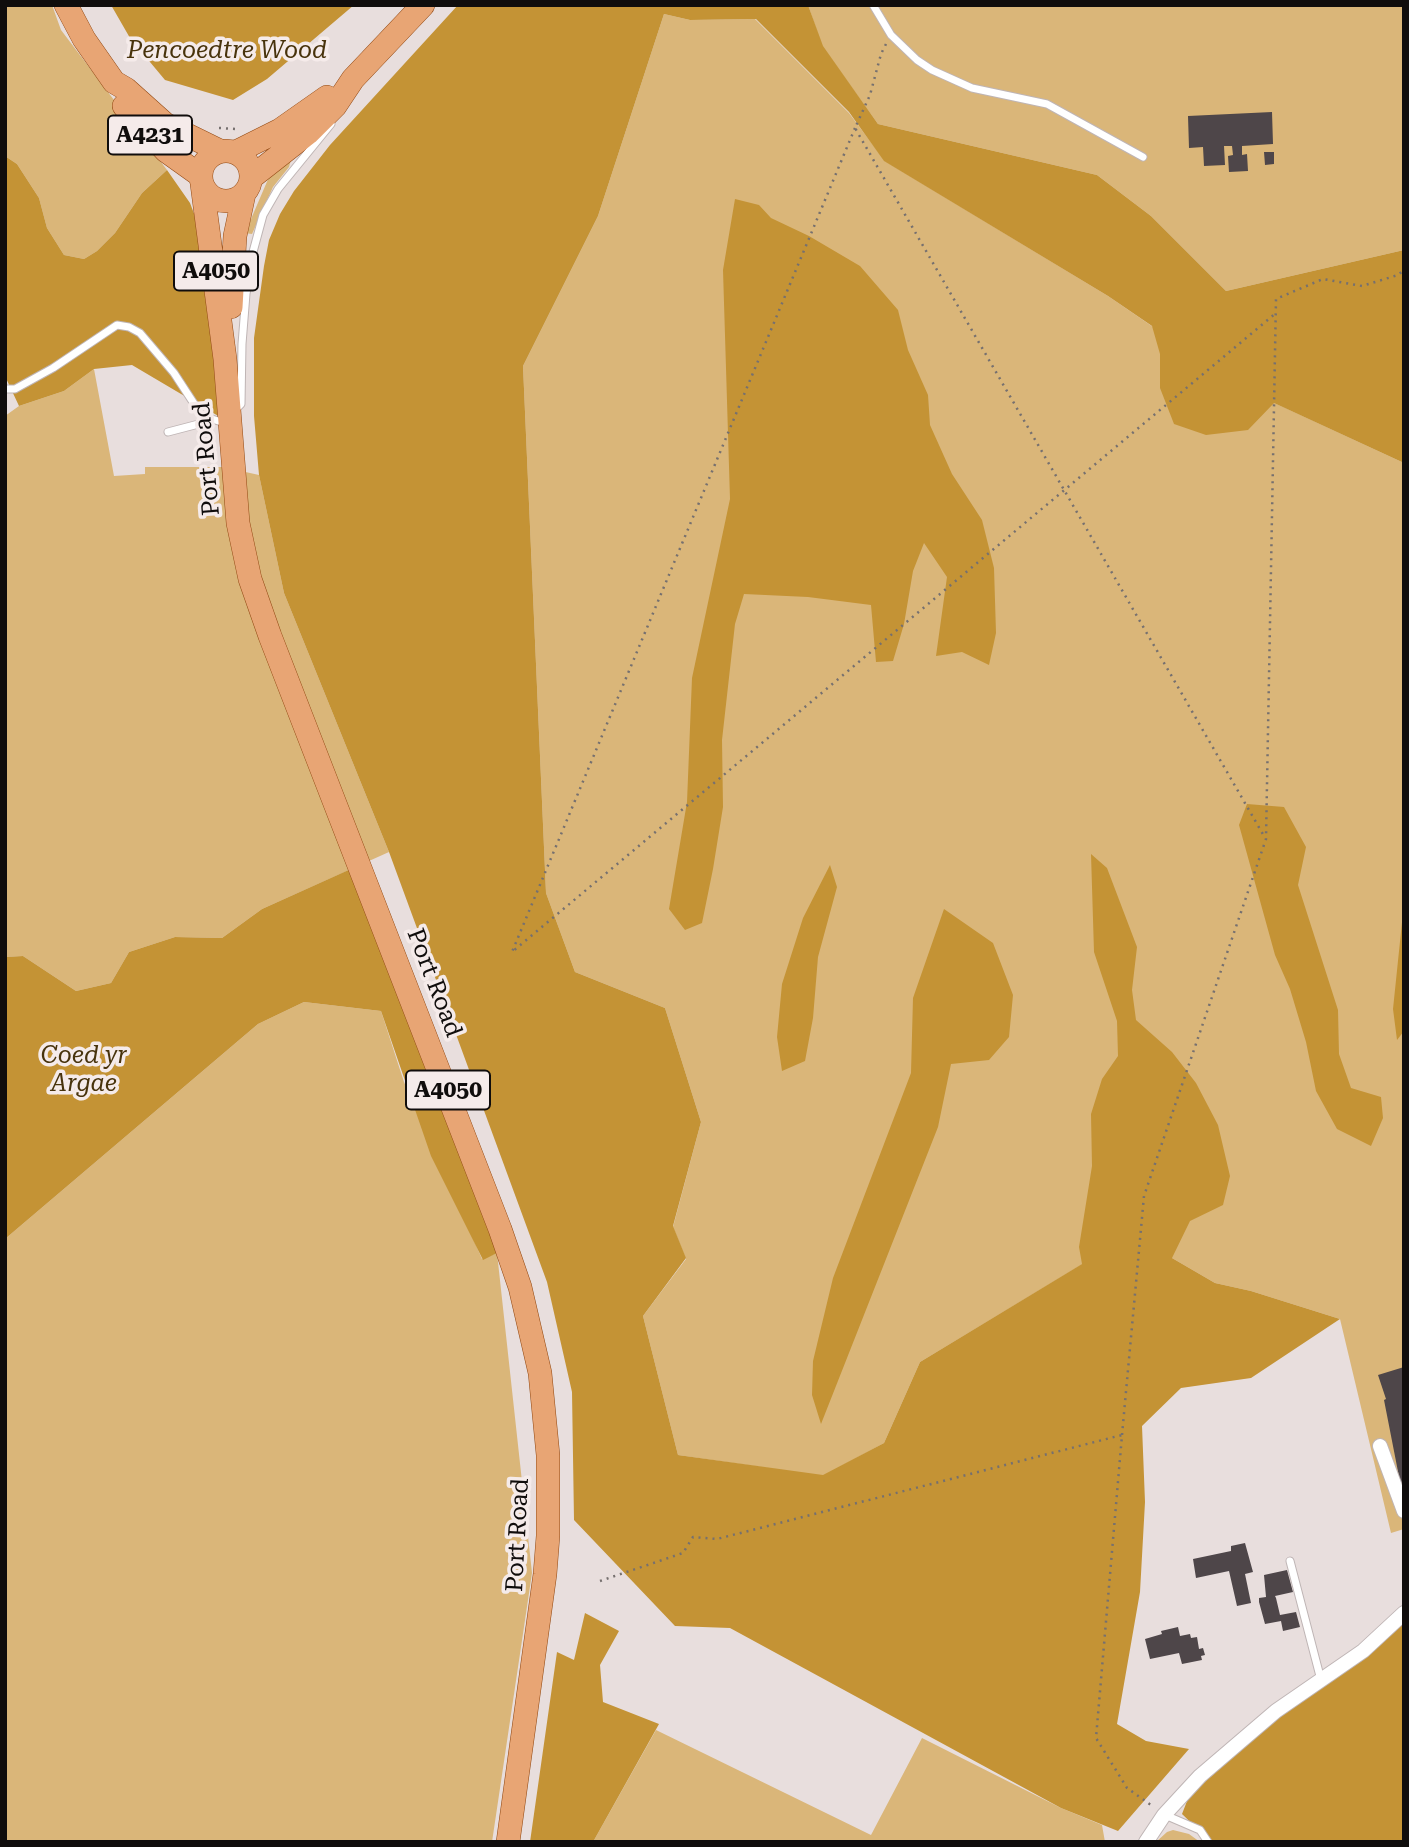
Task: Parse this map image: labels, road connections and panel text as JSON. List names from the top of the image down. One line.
{"streets":{"main road":["A4231","A4050","Port Road"]},"crossings":[["A4231","Port Road"]],"parks":["Pencoedtre Wood","Coed yr Argae"]}
